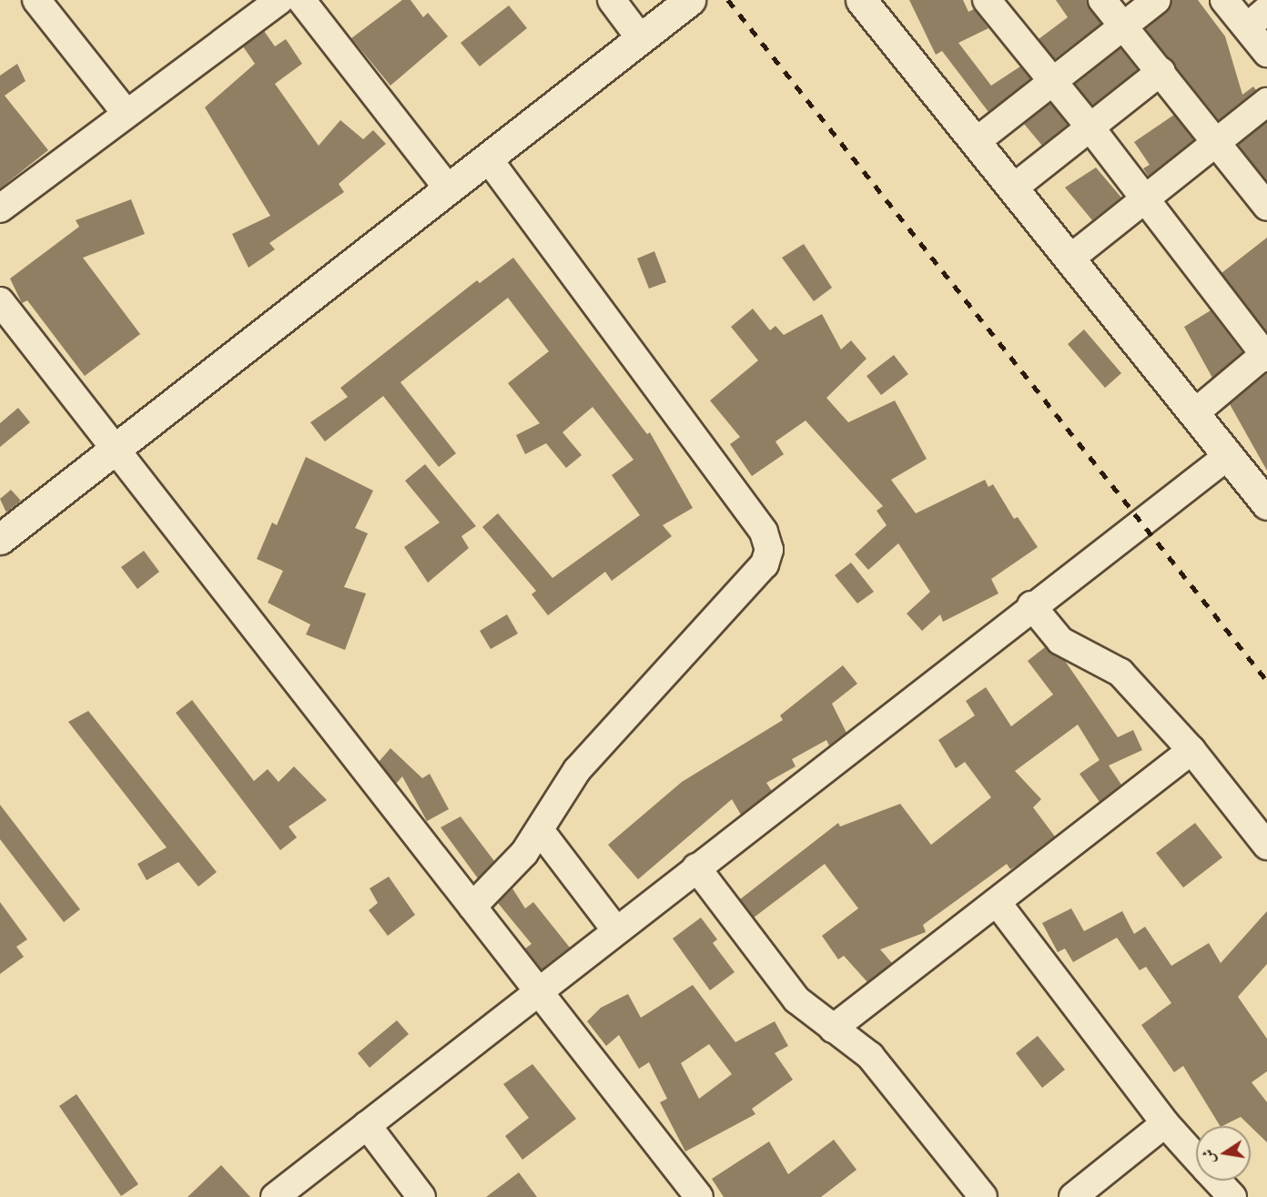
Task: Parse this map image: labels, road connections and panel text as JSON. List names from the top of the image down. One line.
{"north":"left"}
